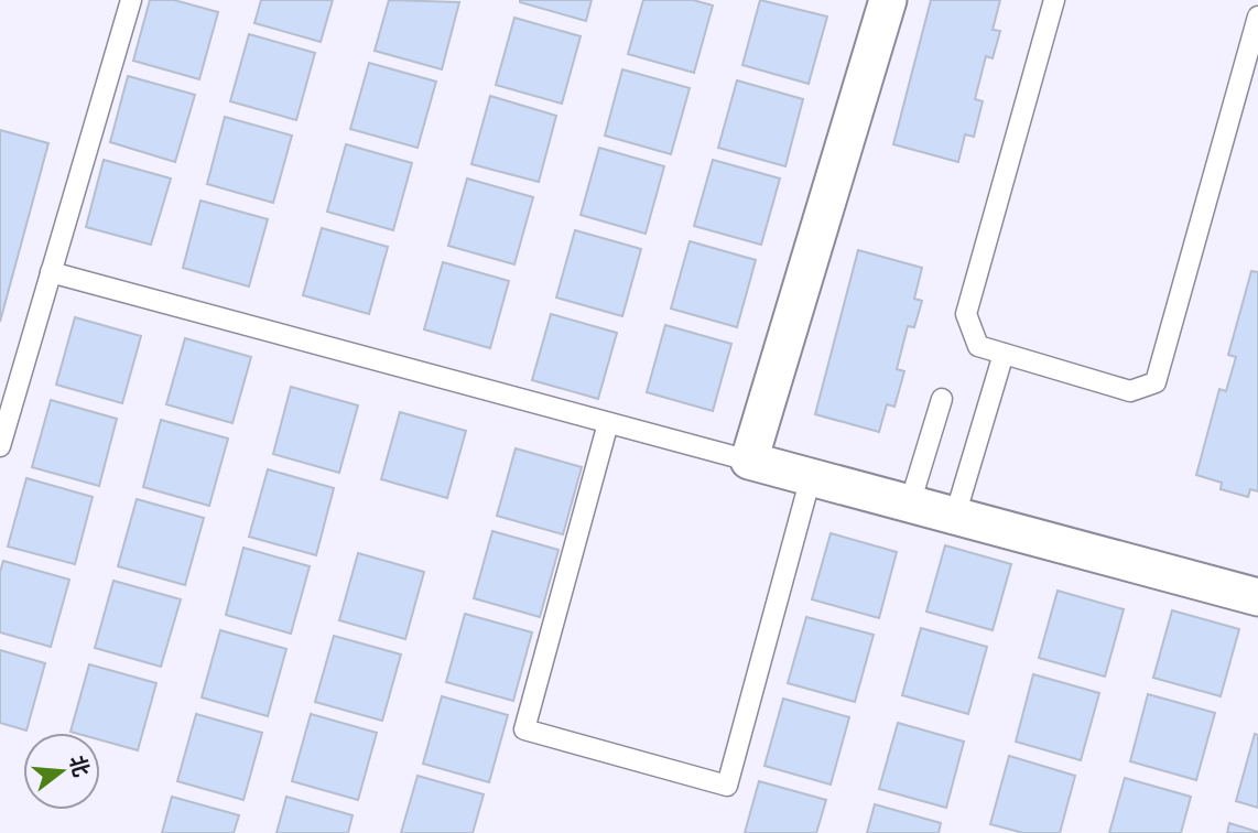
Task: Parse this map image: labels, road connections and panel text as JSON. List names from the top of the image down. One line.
{"north":"right"}
